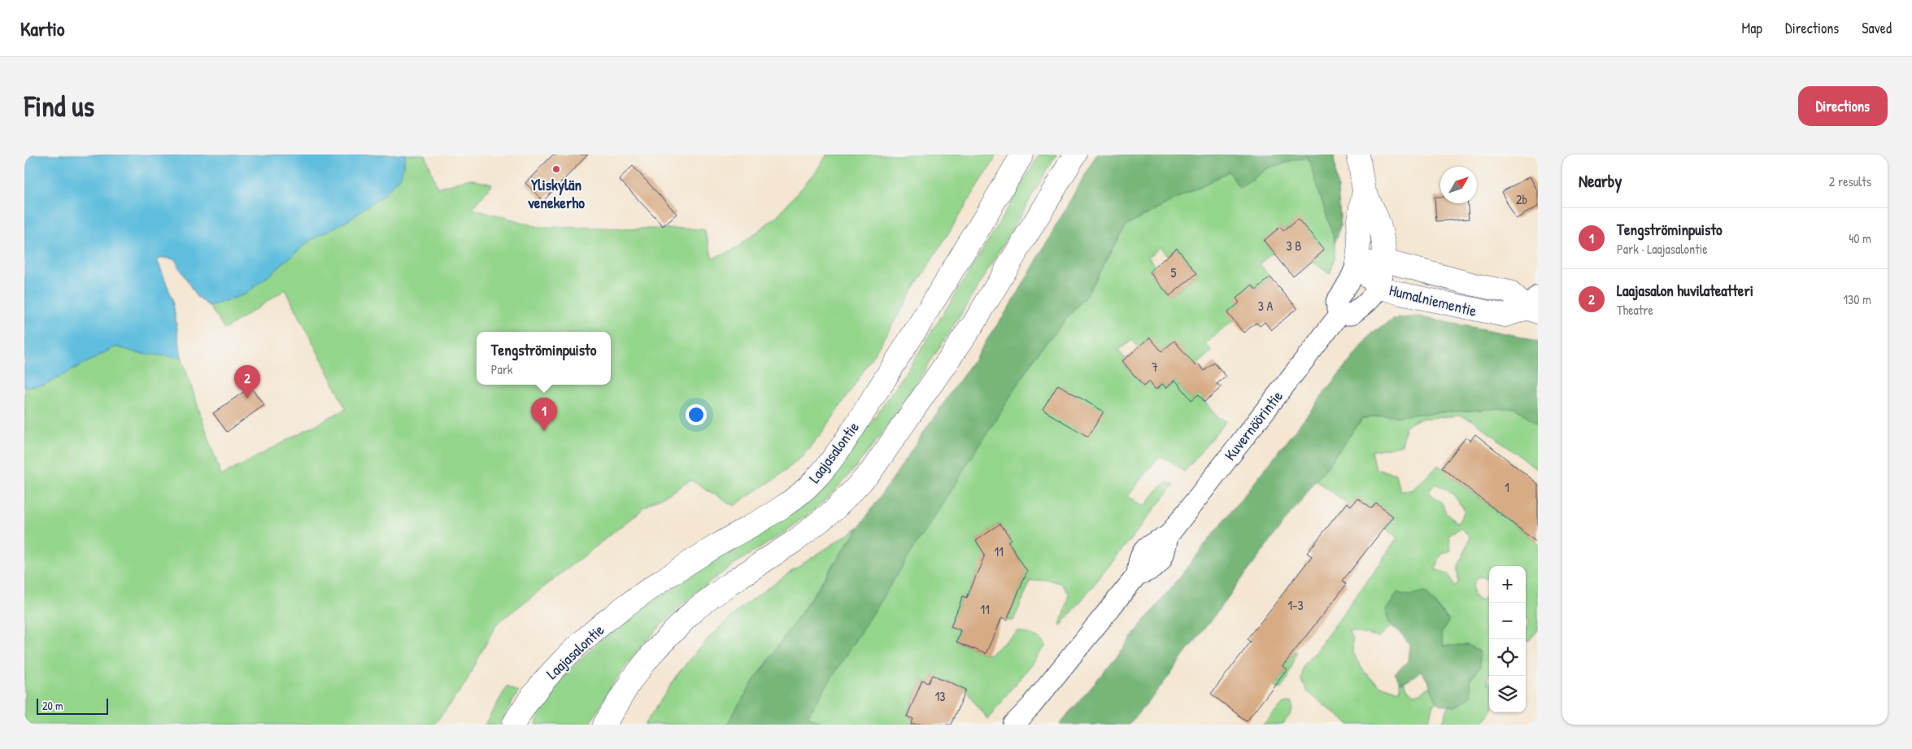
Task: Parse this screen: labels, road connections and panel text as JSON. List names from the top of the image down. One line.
{"streets":{"main road":["Humalniementie","Laajasalontie"],"street":["Kuvernöörintie"]},"places":["Yliskylän venekerho"],"house_numbers":["2b","3 B","5","3 A","7","1","11","1-3","11","13"],"scale_bar":"20 m","north":"top right","page":{"header":"Kartio","nav":["Map","Directions","Saved"],"buttons":"Directions","title":"Find us","heading":["Nearby","2 results"],"list":[{"mark":"1","name":"Tengströminpuisto","note":"Park · Laajasalontie","value":"40 m"},{"mark":"2","name":"Laajasalon huvilateatteri","note":"Theatre","value":"130 m"}],"popup":["Tengströminpuisto","Park"],"pins":["2","1"],"map_buttons":["+","−"],"scale":"20 m"}}
